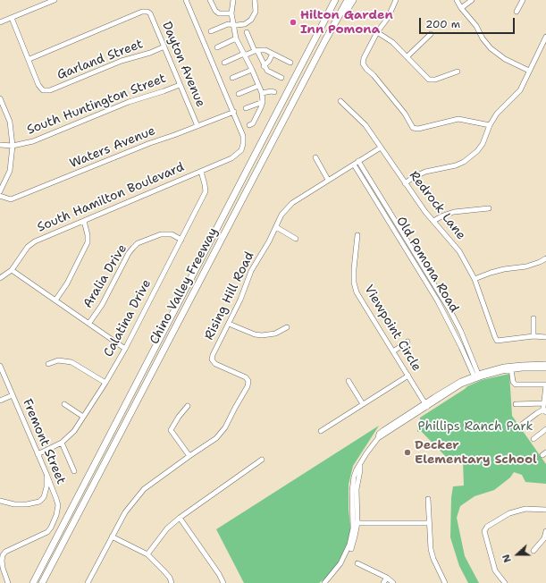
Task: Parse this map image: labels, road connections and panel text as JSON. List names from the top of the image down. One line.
{"streets":{"highway":["Chino Valley Freeway"],"street":["Garland Street","Dayton Avenue","South Huntington Street","Waters Avenue","South Hamilton Boulevard","Redrock Lane","Old Pomona Road","Aralia Drive","Rising Hill Road","Calatina Drive","Viewpoint Circle","Fremont Street"]},"crossings":[["Garland Street","Dayton Avenue"],["Dayton Avenue","South Huntington Street"],["Dayton Avenue","Waters Avenue"],["Waters Avenue","South Hamilton Boulevard"],["South Hamilton Boulevard","Calatina Drive"],["Redrock Lane","Rising Hill Road"],["Old Pomona Road","Rising Hill Road"],["Aralia Drive","Calatina Drive"],["Calatina Drive","Fremont Street"]],"parks":["Phillips Ranch Park"],"places":["Hilton Garden Inn Pomona","Decker Elementary School"],"scale_bar":"200 m","north":"left"}
